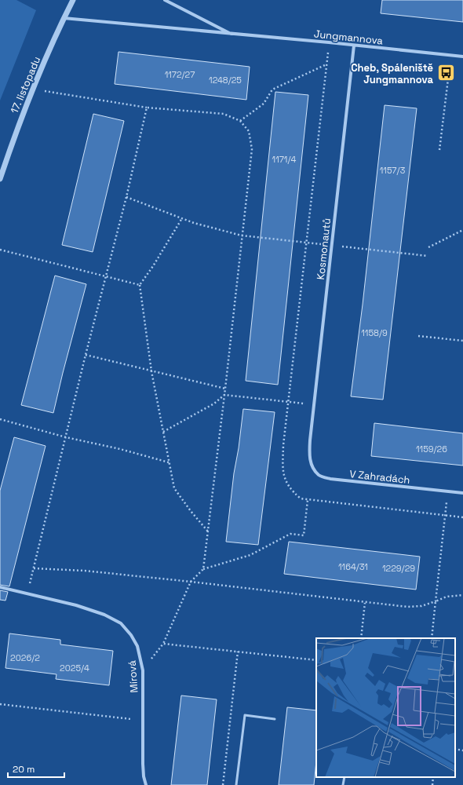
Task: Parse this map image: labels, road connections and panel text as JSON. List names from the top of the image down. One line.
{"streets":{"street":["Jungmannova","17. listopadu","Kosmonautů","V Zahradách","Mírová"]},"crossings":[["Jungmannova","17. listopadu"],["Jungmannova","Kosmonautů"],["Kosmonautů","V Zahradách"]],"places":{"bus stop":["Cheb, Spáleniště Jungmannova"]},"house_numbers":["1172/27","1248/25","1171/4","1157/3","1158/9","1159/26","1164/31","1229/29","2026/2","2025/4"],"scale_bar":"20 m"}
